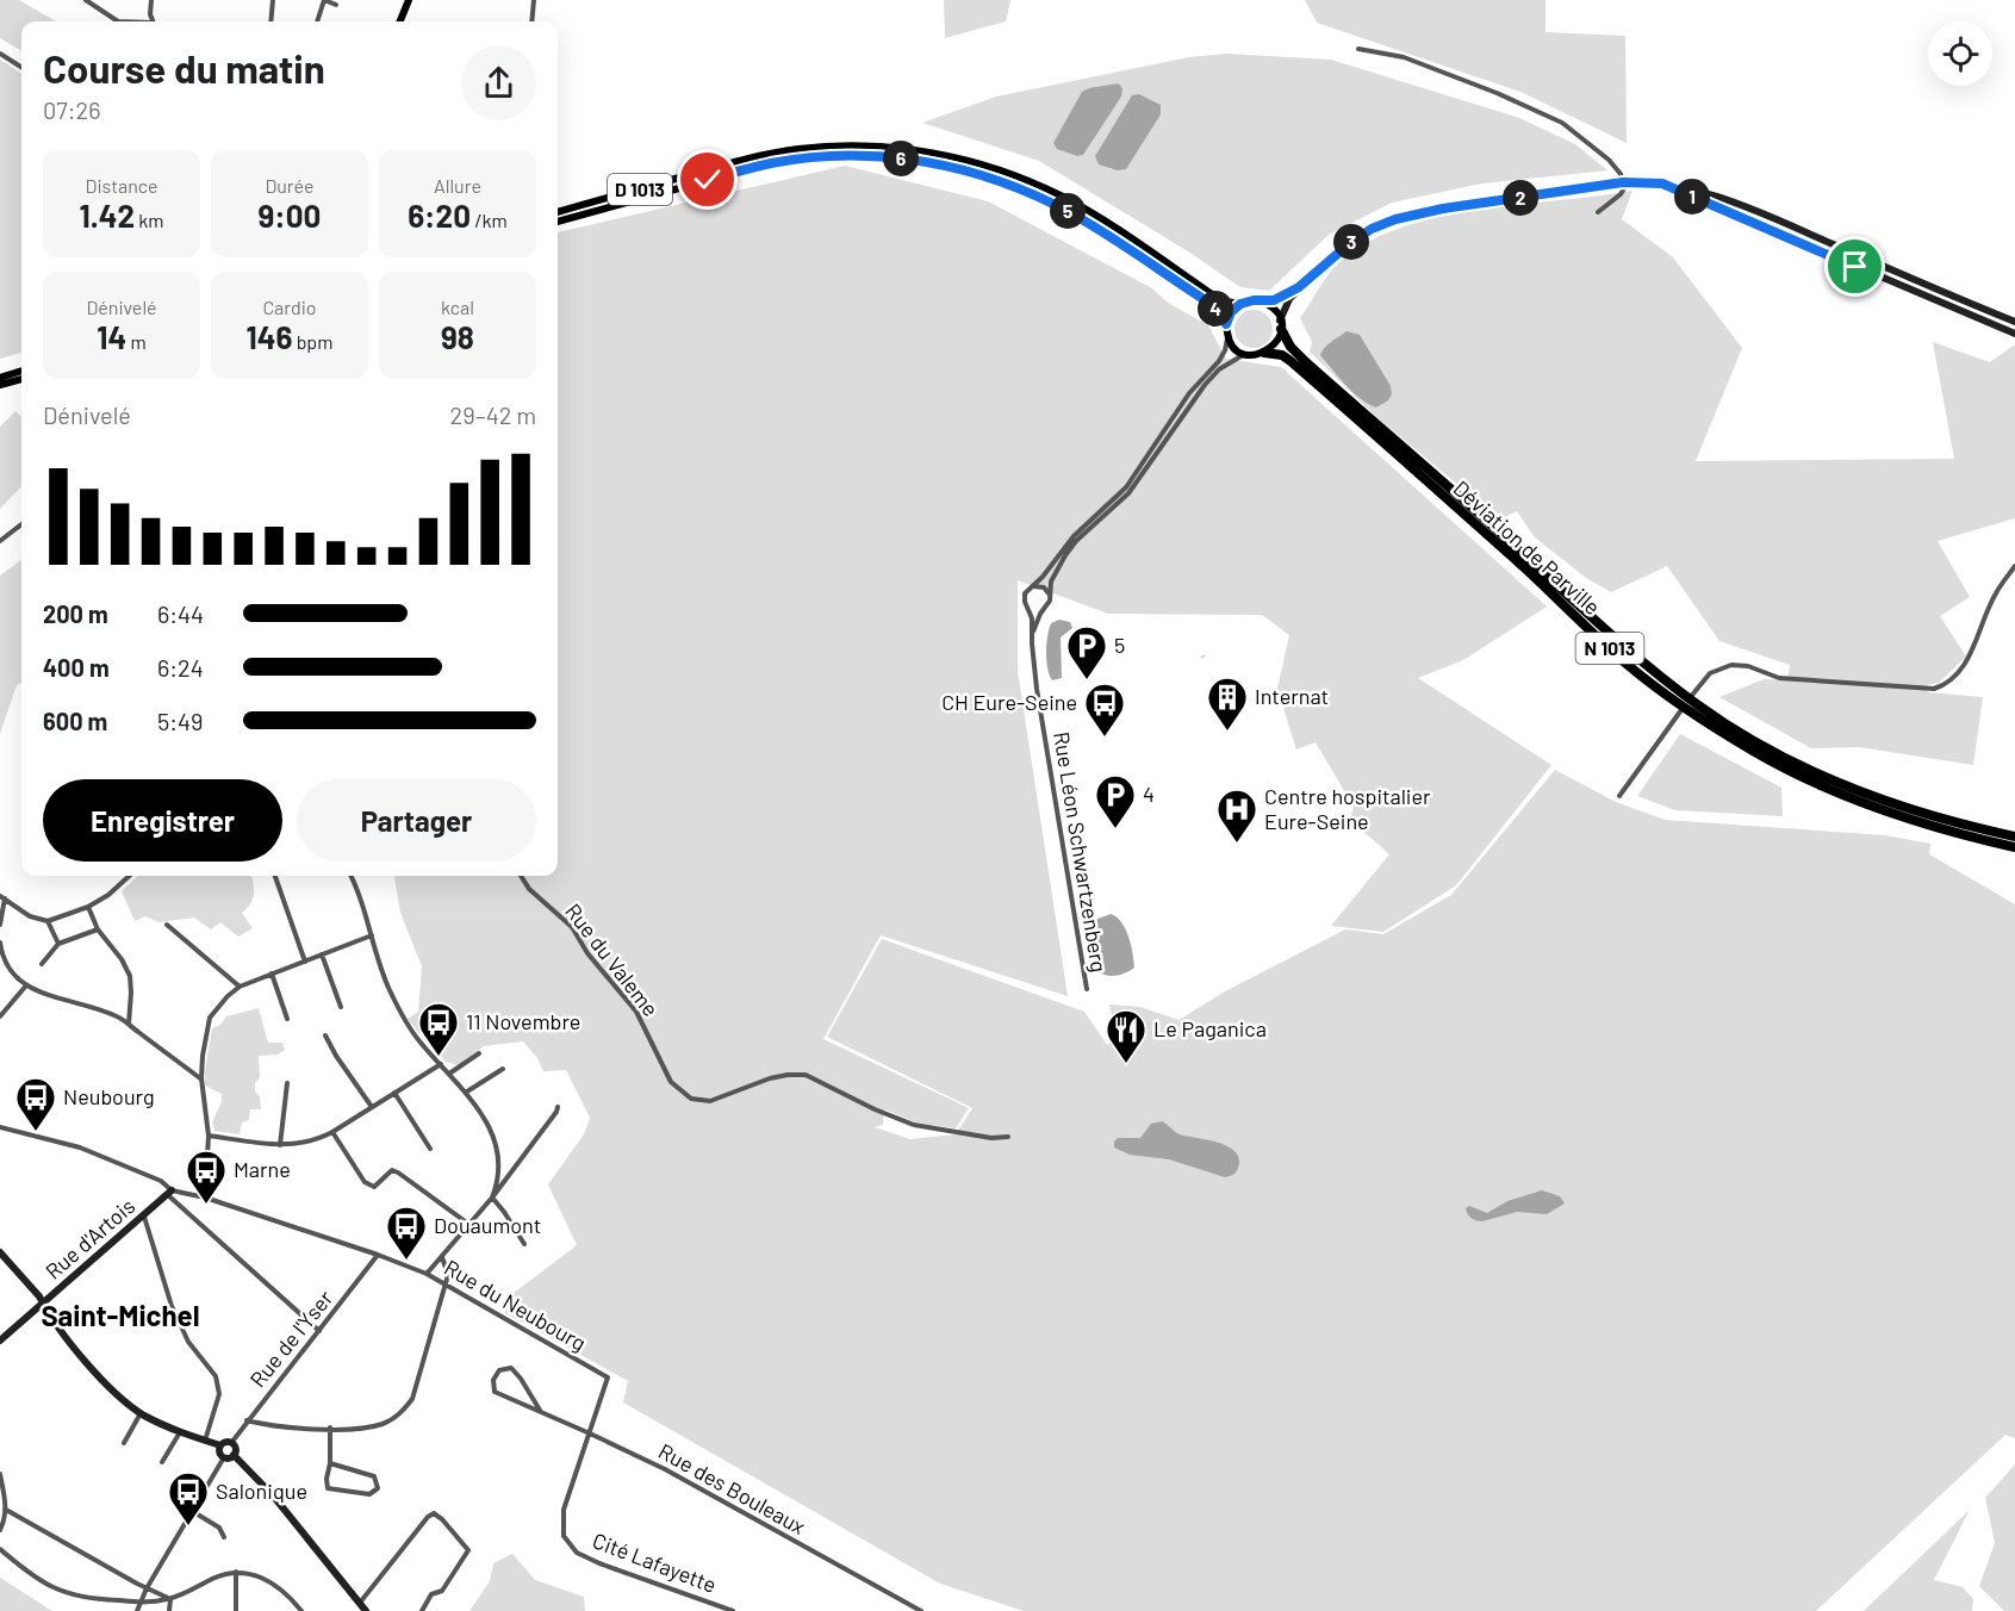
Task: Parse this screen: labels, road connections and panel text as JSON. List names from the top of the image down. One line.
{"streets":{"highway":["Déviation de Parville","N 1013"],"main road":["D 1013","Rue d'Artois"],"street":["Rue Léon Schwartzenberg","Rue du Valeme","Rue du Neubourg","Rue de l'Yser","Rue des Bouleaux","Cité Lafayette"]},"crossings":[["D 1013","Déviation de Parville"],["Rue d'Artois","Rue du Neubourg"],["Rue du Neubourg","Rue de l'Yser"],["Rue du Neubourg","Cité Lafayette"],["Rue des Bouleaux","Cité Lafayette"]],"districts":["Saint-Michel"],"places":{"parking":["5","4"],"building":["Internat"],"bus stop":["CH Eure-Seine","11 Novembre","Neubourg","Marne","Douaumont","Salonique"],"hospital":["Centre hospitalier Eure-Seine"],"restaurant":["Le Paganica"]},"page":{"heading":["Course du matin","07:26"],"pins":["6","1","2","5","3","4"],"stats":[["Distance","1.42 km"],["Durée","9:00"],["Allure","6:20 /km"],["Dénivelé","14 m"],["Cardio","146 bpm"],["kcal","98"]],"chart":["Dénivelé","29–42 m"],"list":[{"name":"200 m","note":"6:44"},{"name":"400 m","note":"6:24"},{"name":"600 m","note":"5:49"}],"buttons":["Enregistrer","Partager"]}}
